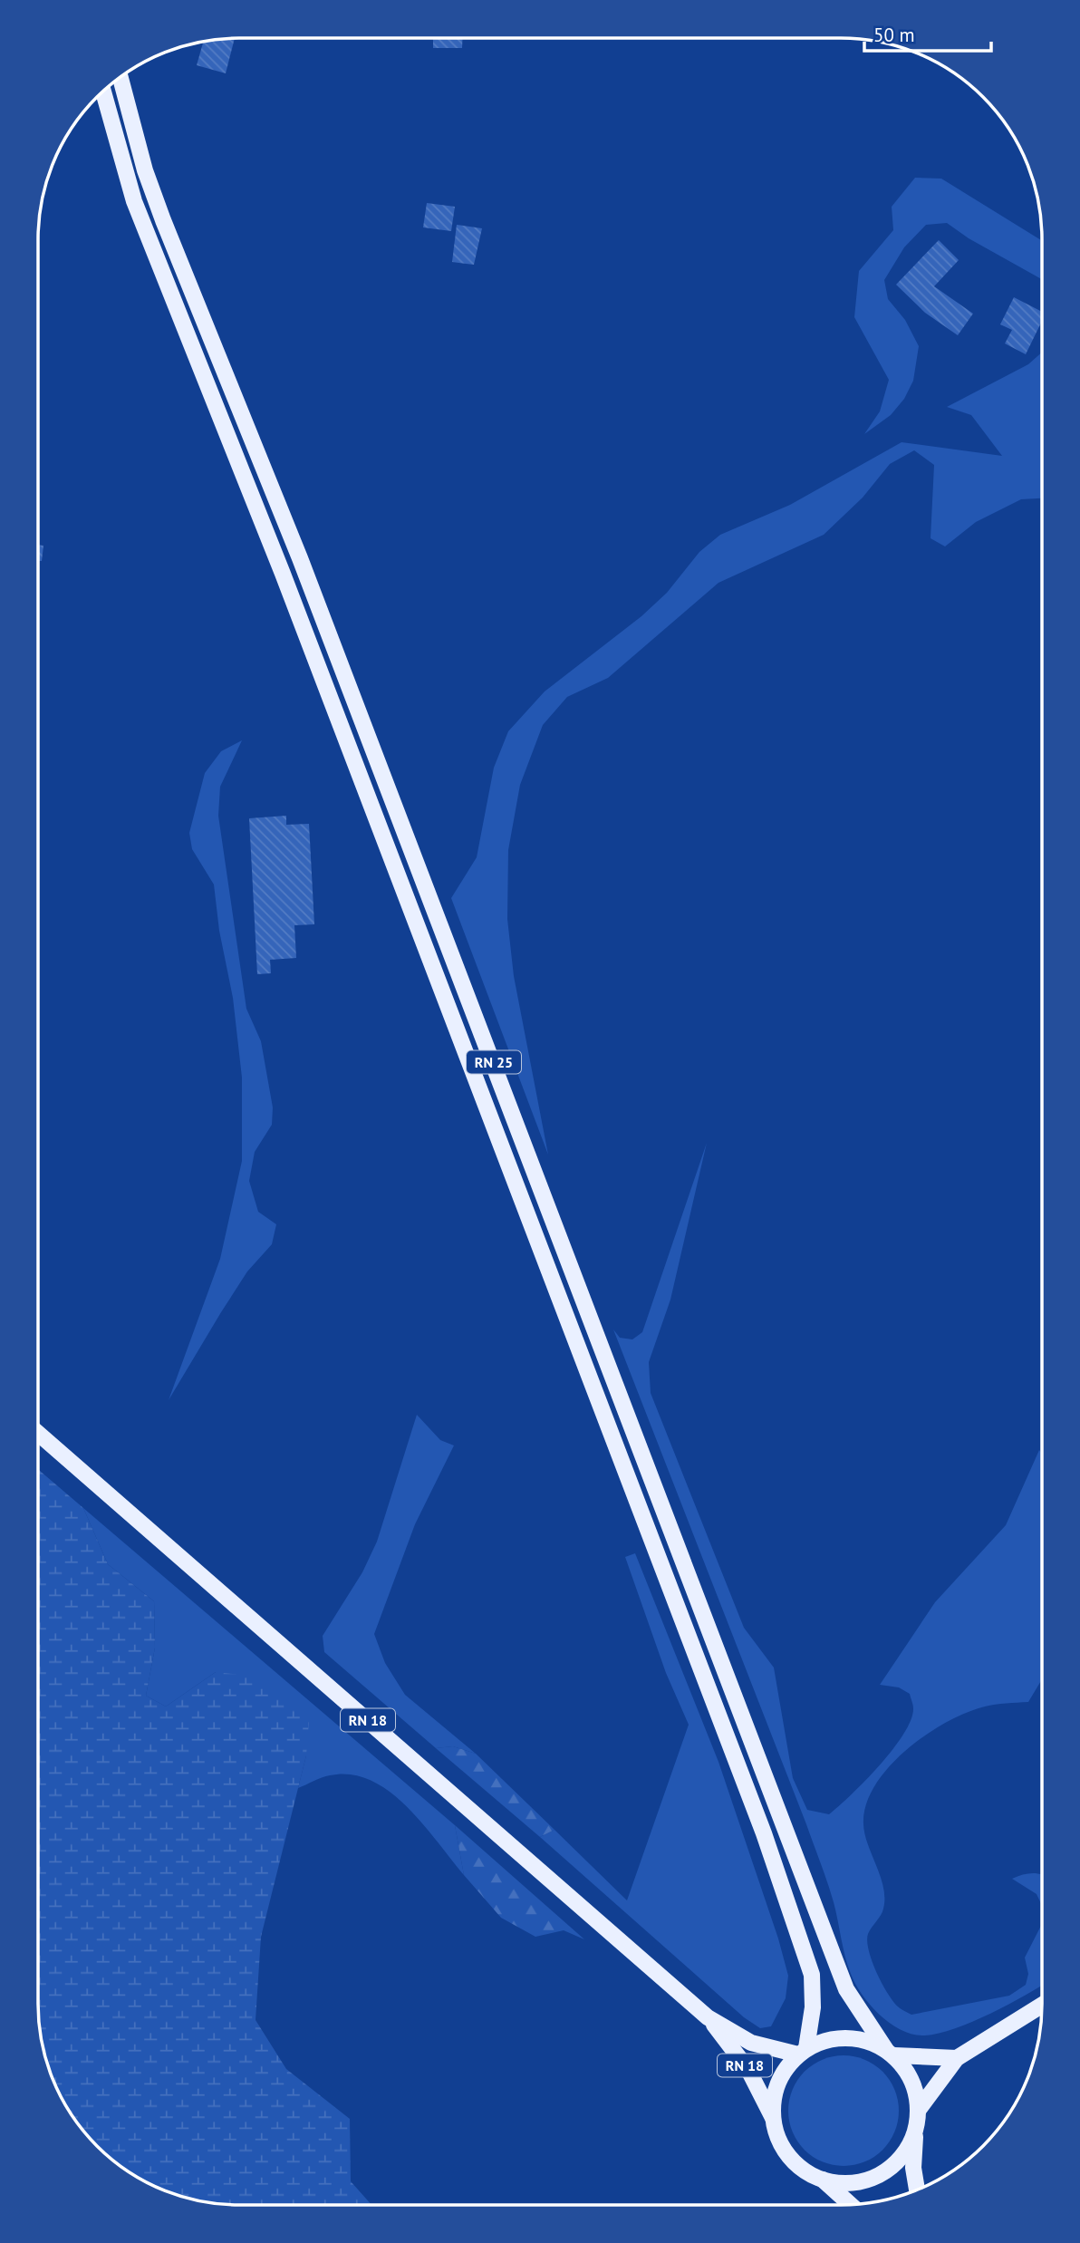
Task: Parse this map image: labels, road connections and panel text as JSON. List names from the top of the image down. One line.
{"streets":{"main road":["RN 25","RN 18"]},"crossings":[["RN 25","RN 18"]],"scale_bar":"50 m"}
